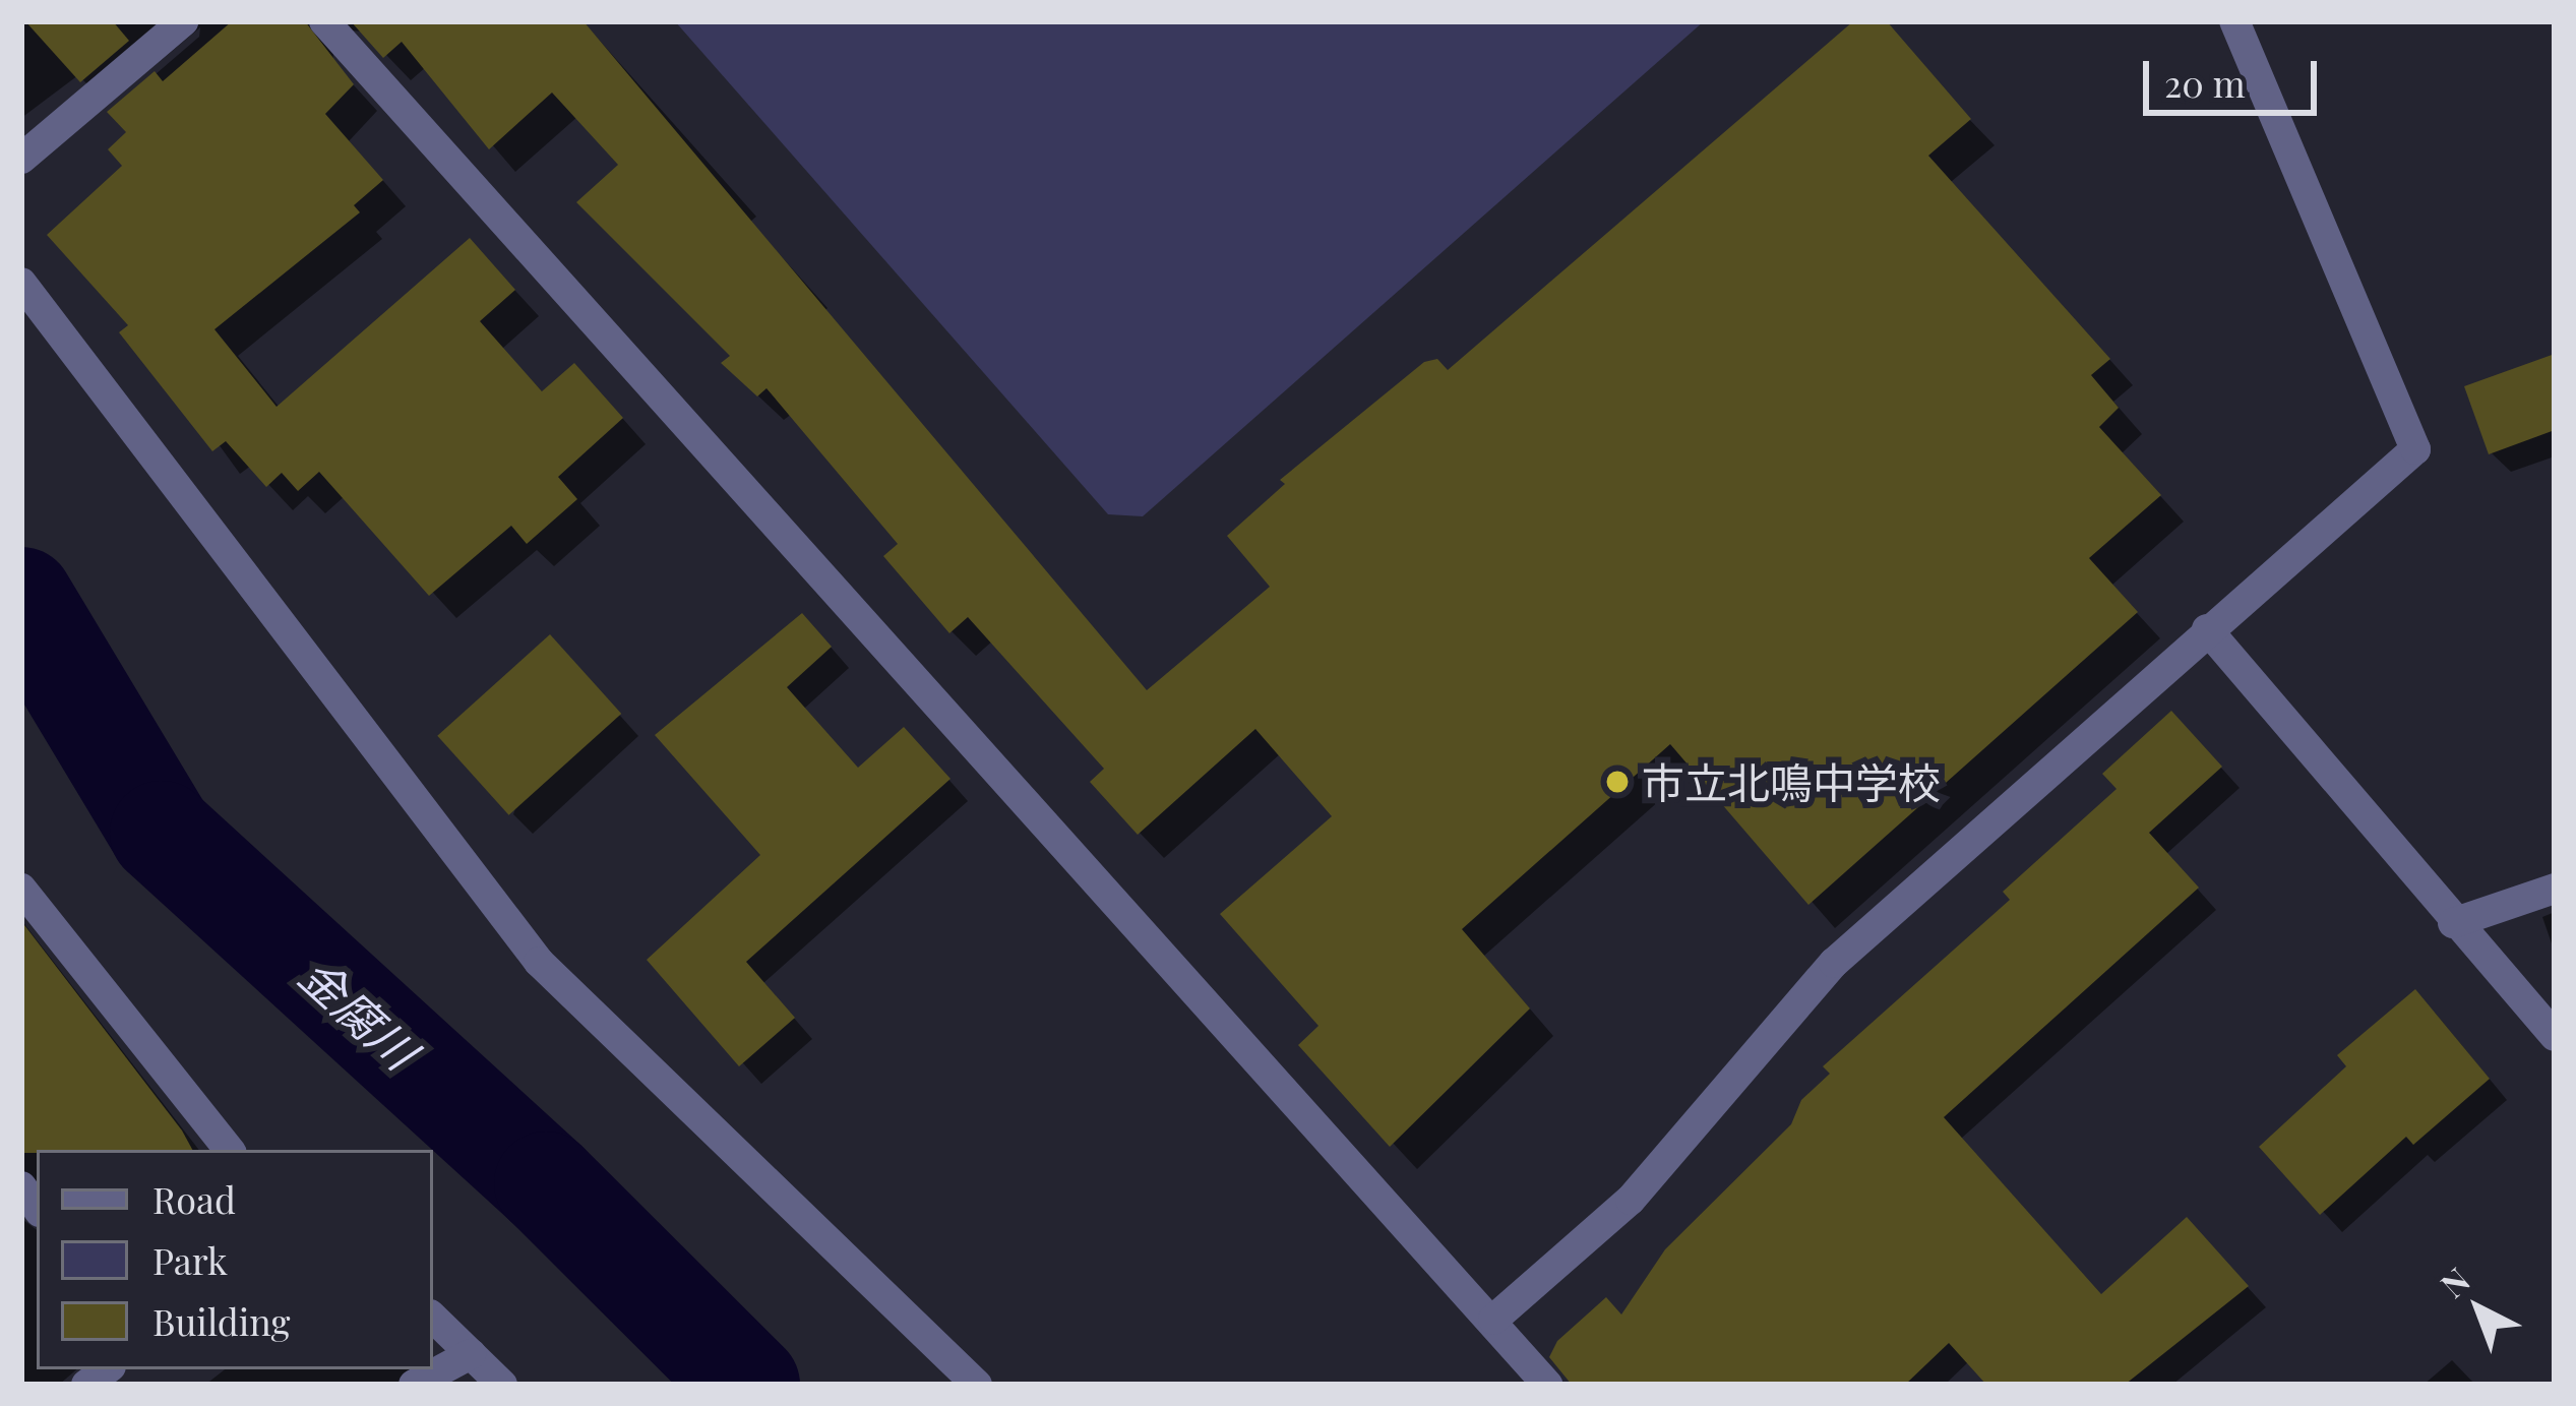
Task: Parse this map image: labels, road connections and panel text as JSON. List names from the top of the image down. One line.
{"water":["金腐川"],"places":["市立北鳴中学校"],"legend":["Road","Park","Building"],"scale_bar":"20 m","north":"top left"}
